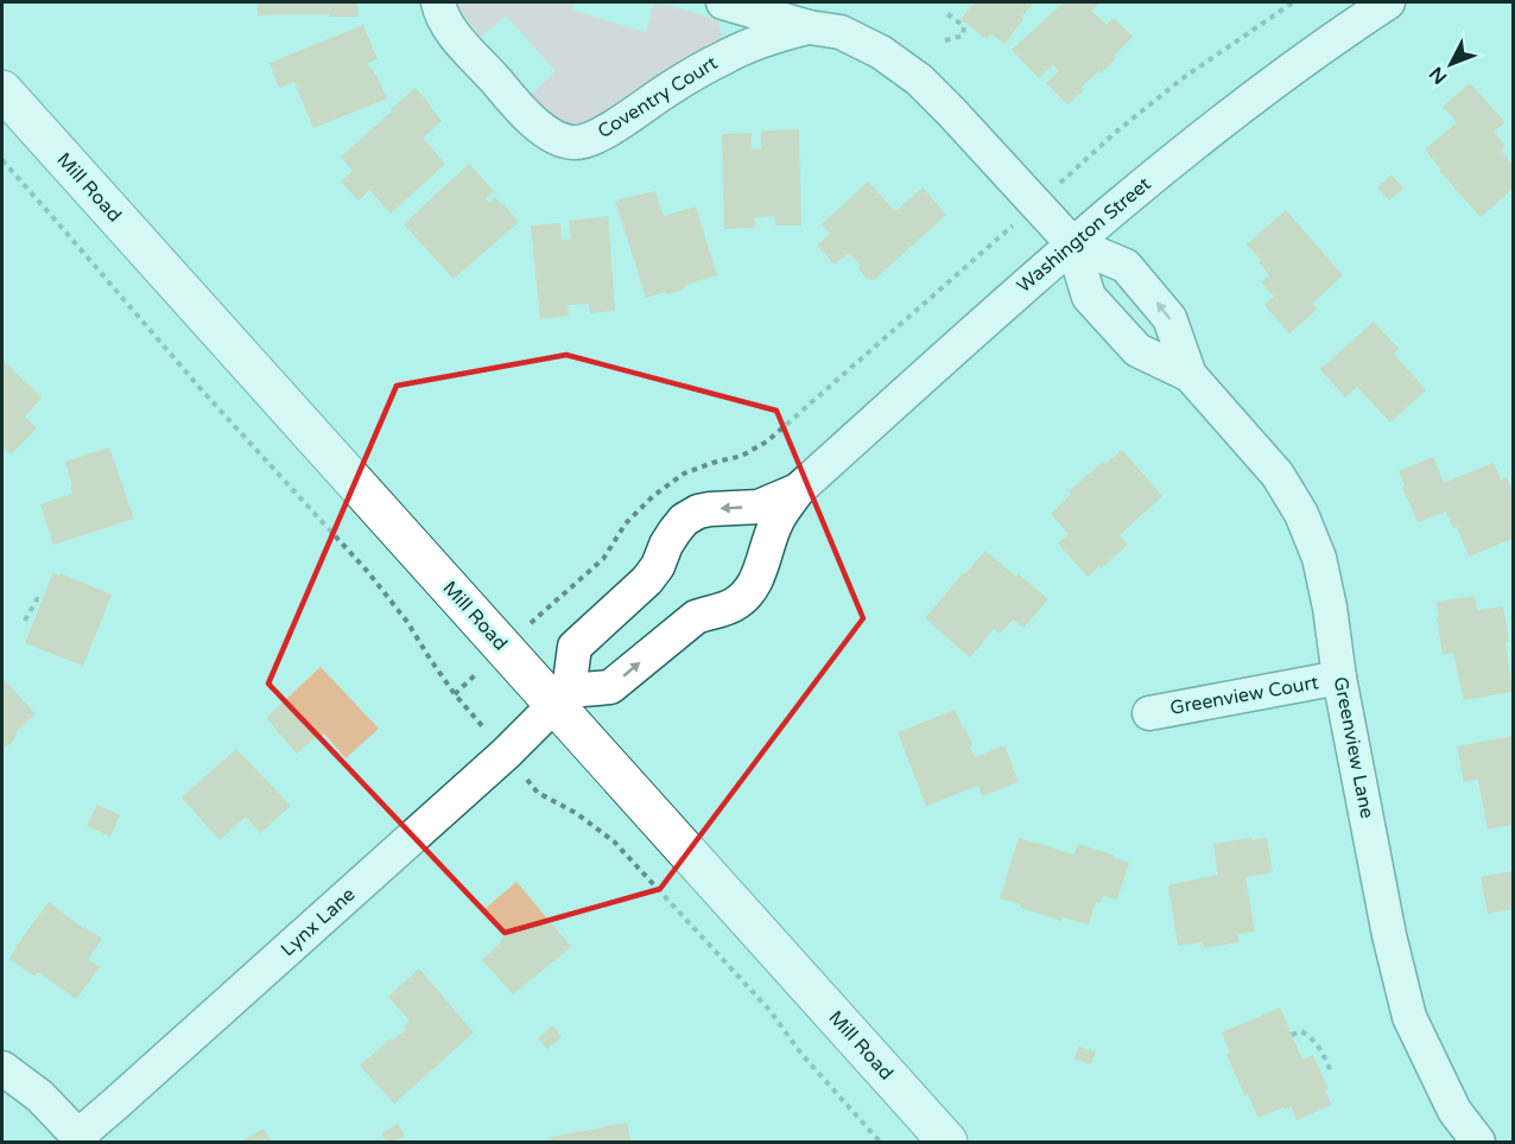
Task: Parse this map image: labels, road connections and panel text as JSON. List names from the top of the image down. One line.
{"streets":{"street":["Coventry Court","Mill Road","Washington Street","Greenview Court","Greenview Lane","Lynx Lane"]},"crossings":[["Coventry Court","Washington Street"],["Coventry Court","Greenview Lane"],["Mill Road","Washington Street"],["Mill Road","Lynx Lane"],["Washington Street","Greenview Lane"],["Washington Street","Lynx Lane"],["Greenview Court","Greenview Lane"]],"north":"bottom left"}
